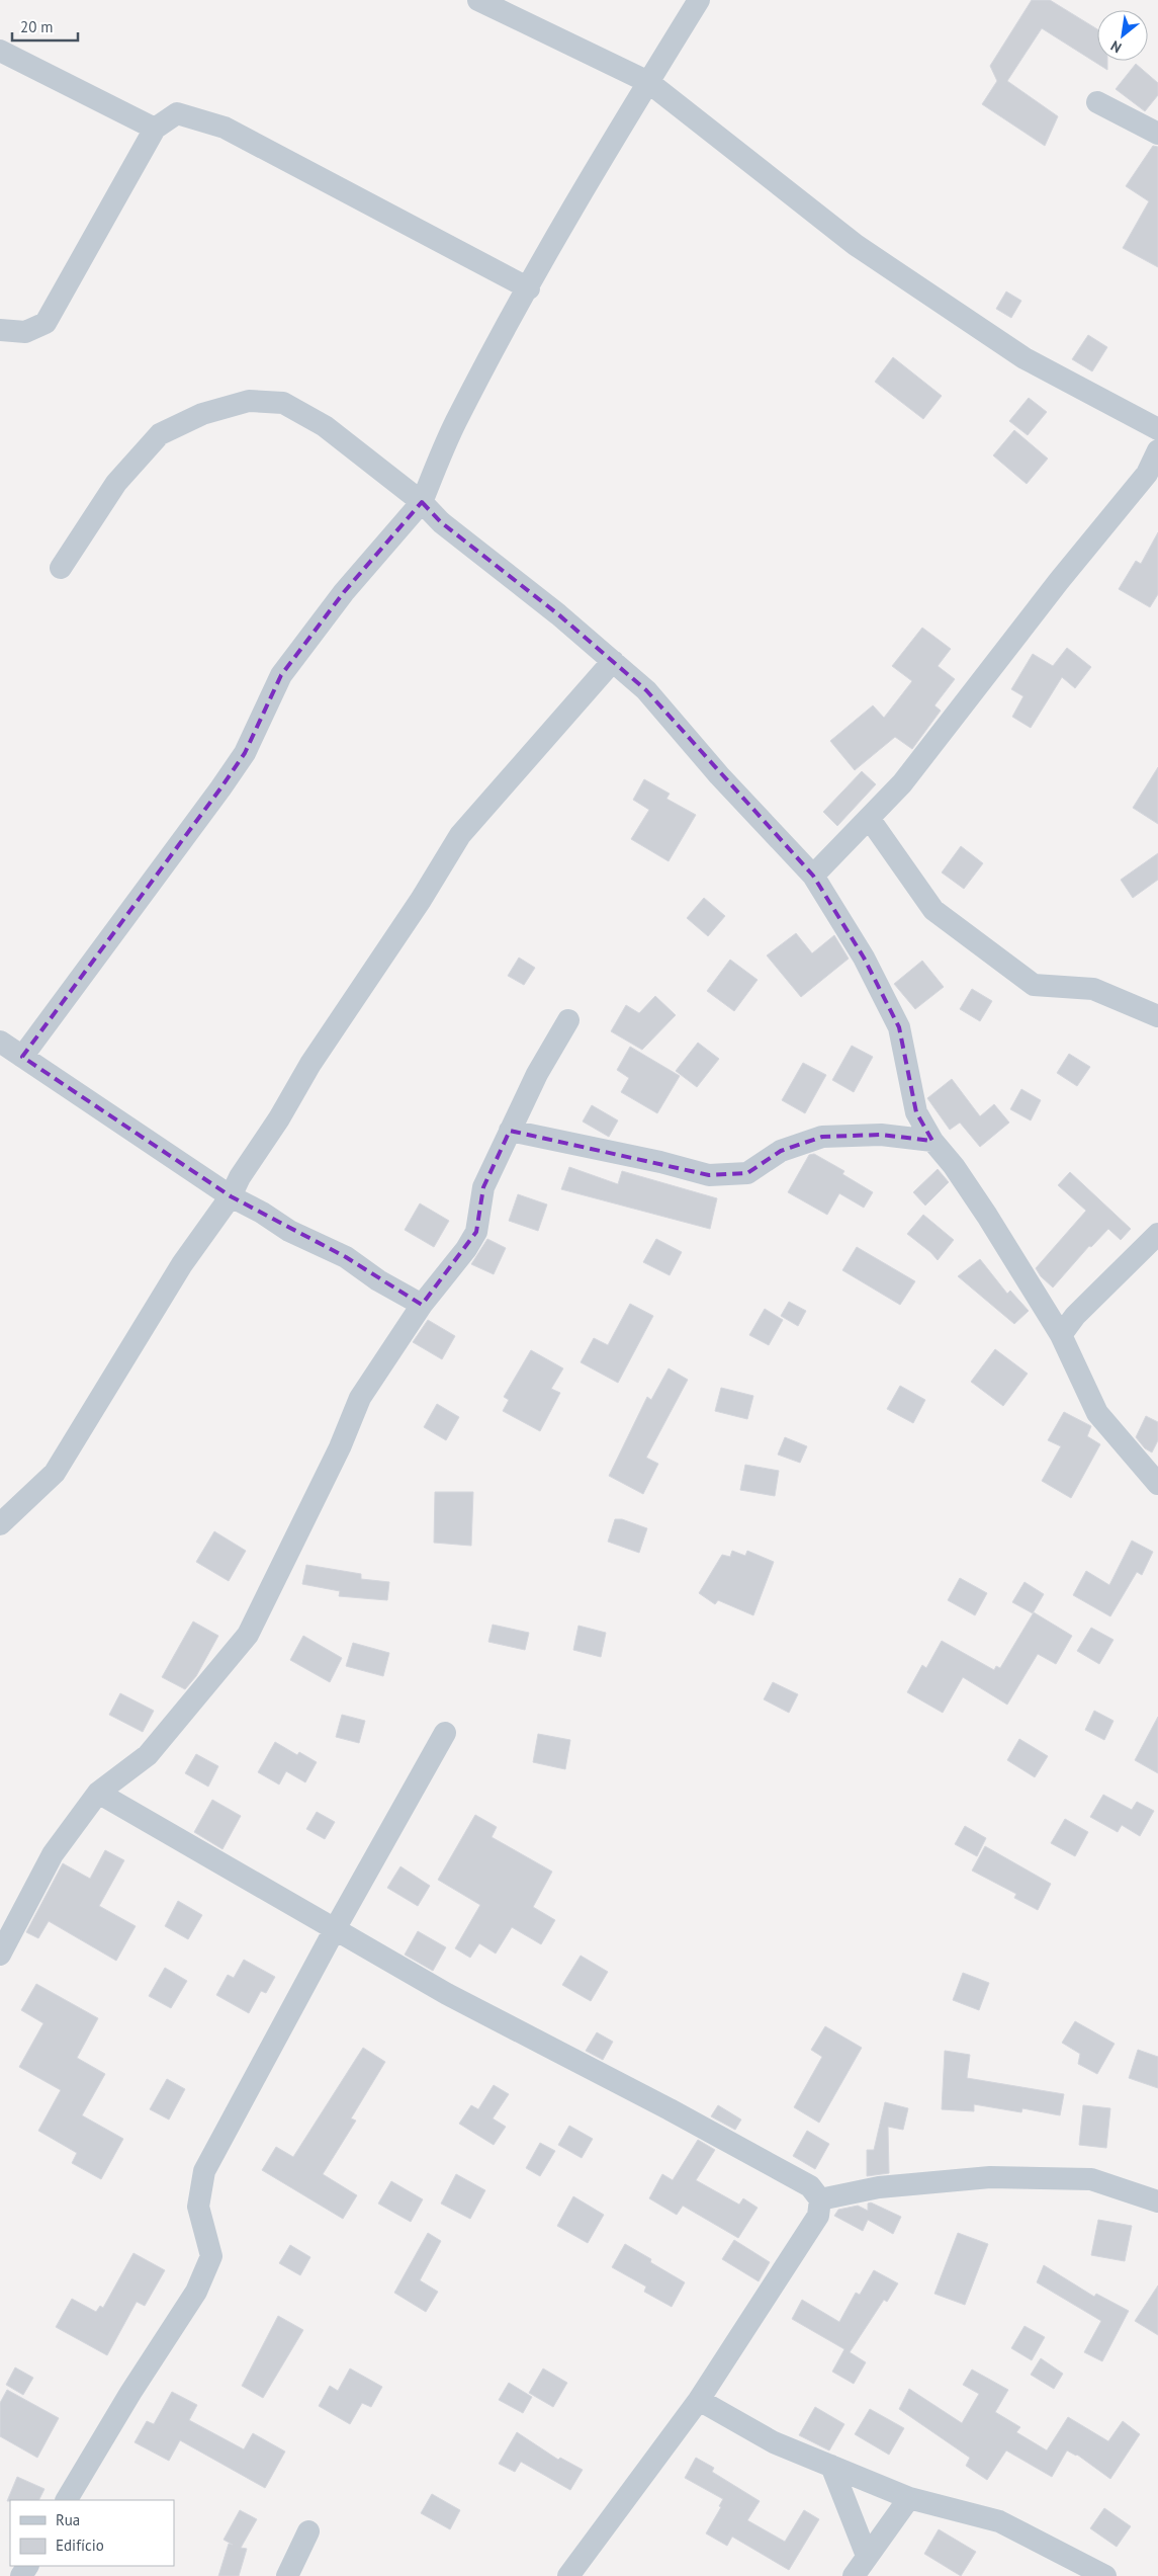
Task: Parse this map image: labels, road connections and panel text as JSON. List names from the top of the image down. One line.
{"legend":["Rua","Edifício"],"scale_bar":"20 m","north":"bottom left"}
